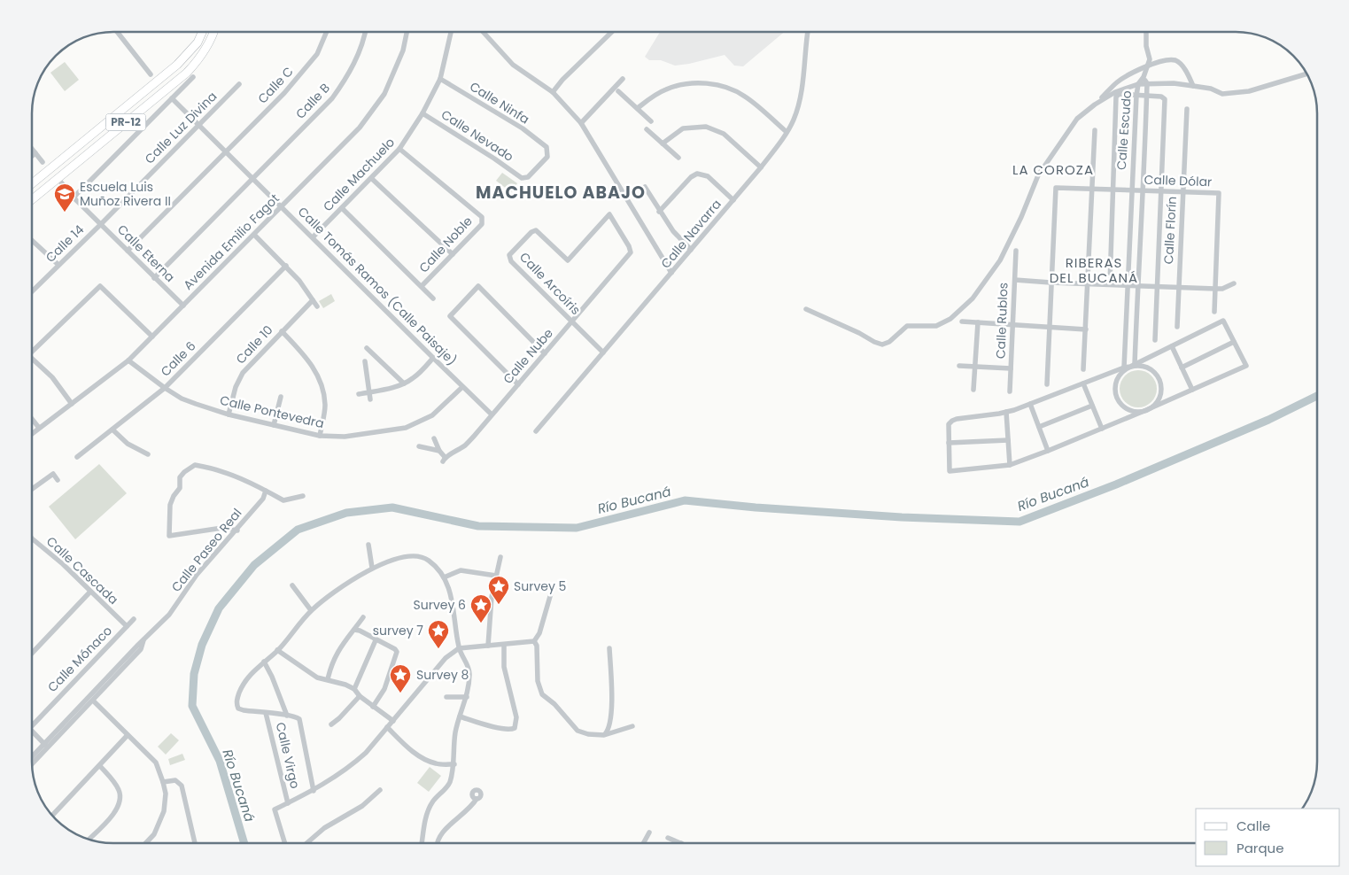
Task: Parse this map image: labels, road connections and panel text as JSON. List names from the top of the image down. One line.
{"streets":{"main road":["PR-12"],"street":["Calle C","Calle B","Calle Ninfa","Calle Luz Divina","Calle Escudo","Calle Nevado","Calle Machuelo","Calle Dólar","Calle Florín","Calle Navarra","Avenida Emilio Fagot","Calle 14","Calle Noble","Calle Eterna","Calle Arcoíris","Calle Tomás Ramos (Calle Paisaje)","Calle Rublos","Calle 10","Calle Nube","Calle 6","Calle Pontevedra","Calle Paseo Real","Calle Cascada","Calle Mónaco","Calle Virgo"]},"crossings":[["Calle C","Calle Eterna"],["Calle C","Calle Tomás Ramos (Calle Paisaje)"],["Calle B","Calle Eterna"],["Calle B","Calle Tomás Ramos (Calle Paisaje)"],["Calle Ninfa","Calle Nevado"],["Calle Ninfa","Calle Machuelo"],["PR-12","Calle Eterna"],["Calle Luz Divina","Calle 14"],["Calle Luz Divina","Calle Eterna"],["Calle Luz Divina","Calle Tomás Ramos (Calle Paisaje)"],["Calle Escudo","Calle Dólar"],["Calle Nevado","Calle Machuelo"],["Calle Machuelo","Calle Noble"],["Calle Machuelo","Calle Tomás Ramos (Calle Paisaje)"],["Calle Dólar","Calle Florín"],["Calle Navarra","Calle Arcoíris"],["Avenida Emilio Fagot","Calle Eterna"],["Avenida Emilio Fagot","Calle Tomás Ramos (Calle Paisaje)"],["Avenida Emilio Fagot","Calle Pontevedra"],["Calle 14","Calle Eterna"],["Calle Arcoíris","Calle Nube"],["Calle Tomás Ramos (Calle Paisaje)","Calle Nube"],["Calle Tomás Ramos (Calle Paisaje)","Calle Pontevedra"],["Calle 10","Calle Pontevedra"],["Calle 6","Calle Pontevedra"],["Calle Cascada","Calle Mónaco"]],"districts":["LA COROZA","MACHUELO ABAJO","RIBERAS DEL BUCANÁ"],"water":["Río Bucaná"],"places":{"school or university":["Escuela Luis Muñoz Rivera II"],"place":["Survey 5","Survey 6","survey 7","Survey 8"]},"legend":["Calle","Parque"]}
